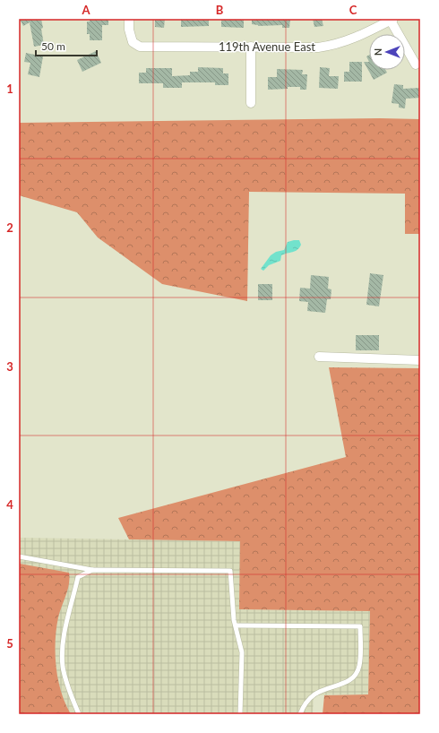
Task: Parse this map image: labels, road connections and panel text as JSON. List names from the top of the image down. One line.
{"streets":{"street":["119th Avenue East"]},"scale_bar":"50 m","north":"left","grid":{"columns":["A","B","C"],"rows":["1","2","3","4","5"]}}
